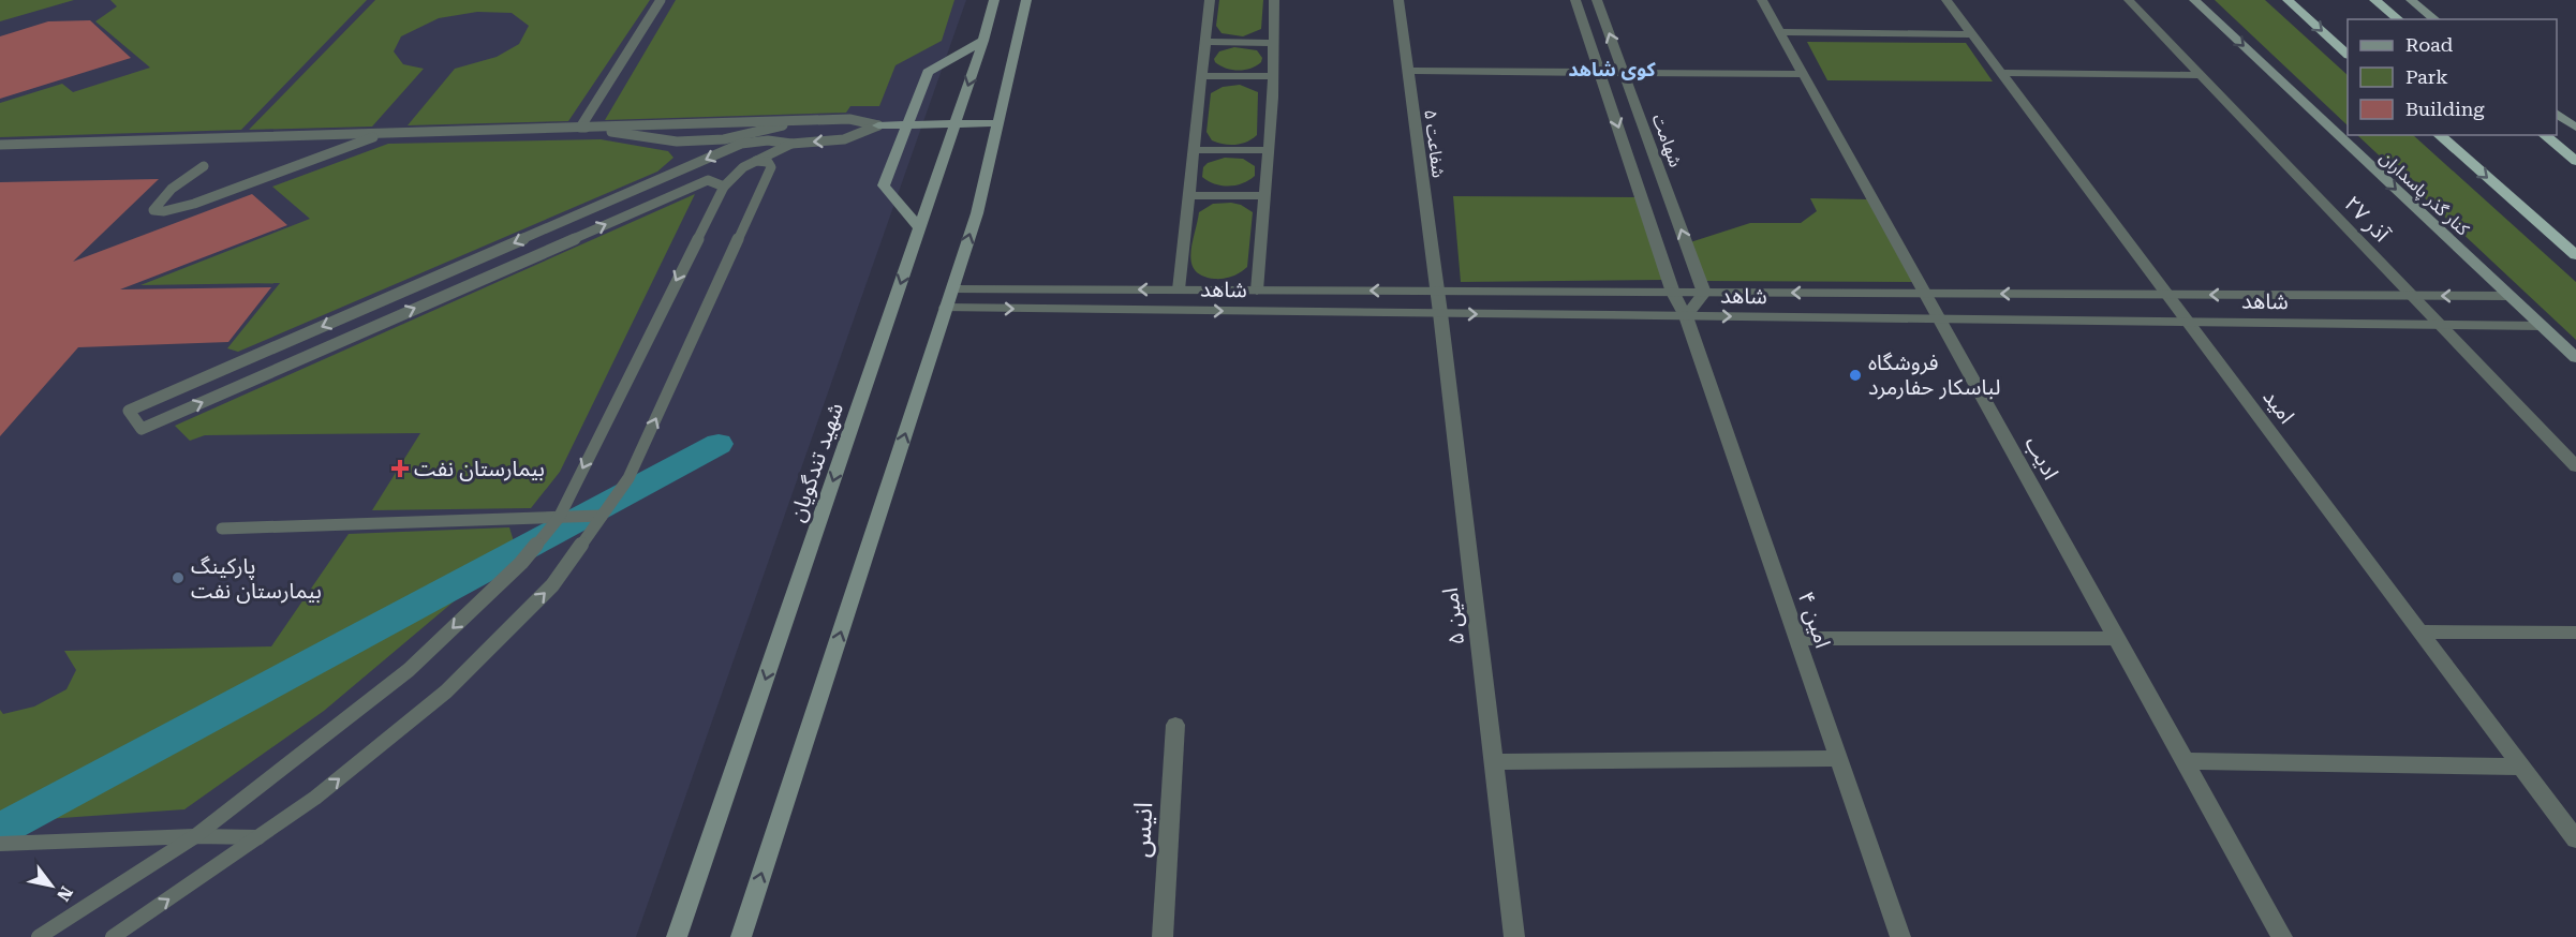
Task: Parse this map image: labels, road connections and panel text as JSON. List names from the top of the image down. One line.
{"streets":{"main road":["کنار گذر پاسداران","شهید تندگویان"],"street":["شهامت","شفاعت ۵","آذر ۲۷","شاهد","امید","ادیب","امین ۵","امین ۴","انیس"]},"crossings":[["شهامت","شاهد"],["شفاعت ۵","شاهد"],["شفاعت ۵","امین ۵"],["کنار گذر پاسداران","شاهد"],["آذر ۲۷","شاهد"],["شاهد","امید"],["شاهد","ادیب"],["شاهد","امین ۵"],["شاهد","امین ۴"]],"one_way":["کنار گذر پاسداران"],"districts":["کوی شاهد"],"places":{"other":["فروشگاه لباسکار حفارمرد","پارکینگ بیمارستان نفت"],"health":["بیمارستان نفت"]},"legend":["Road","Park","Building"],"north":"bottom right"}
